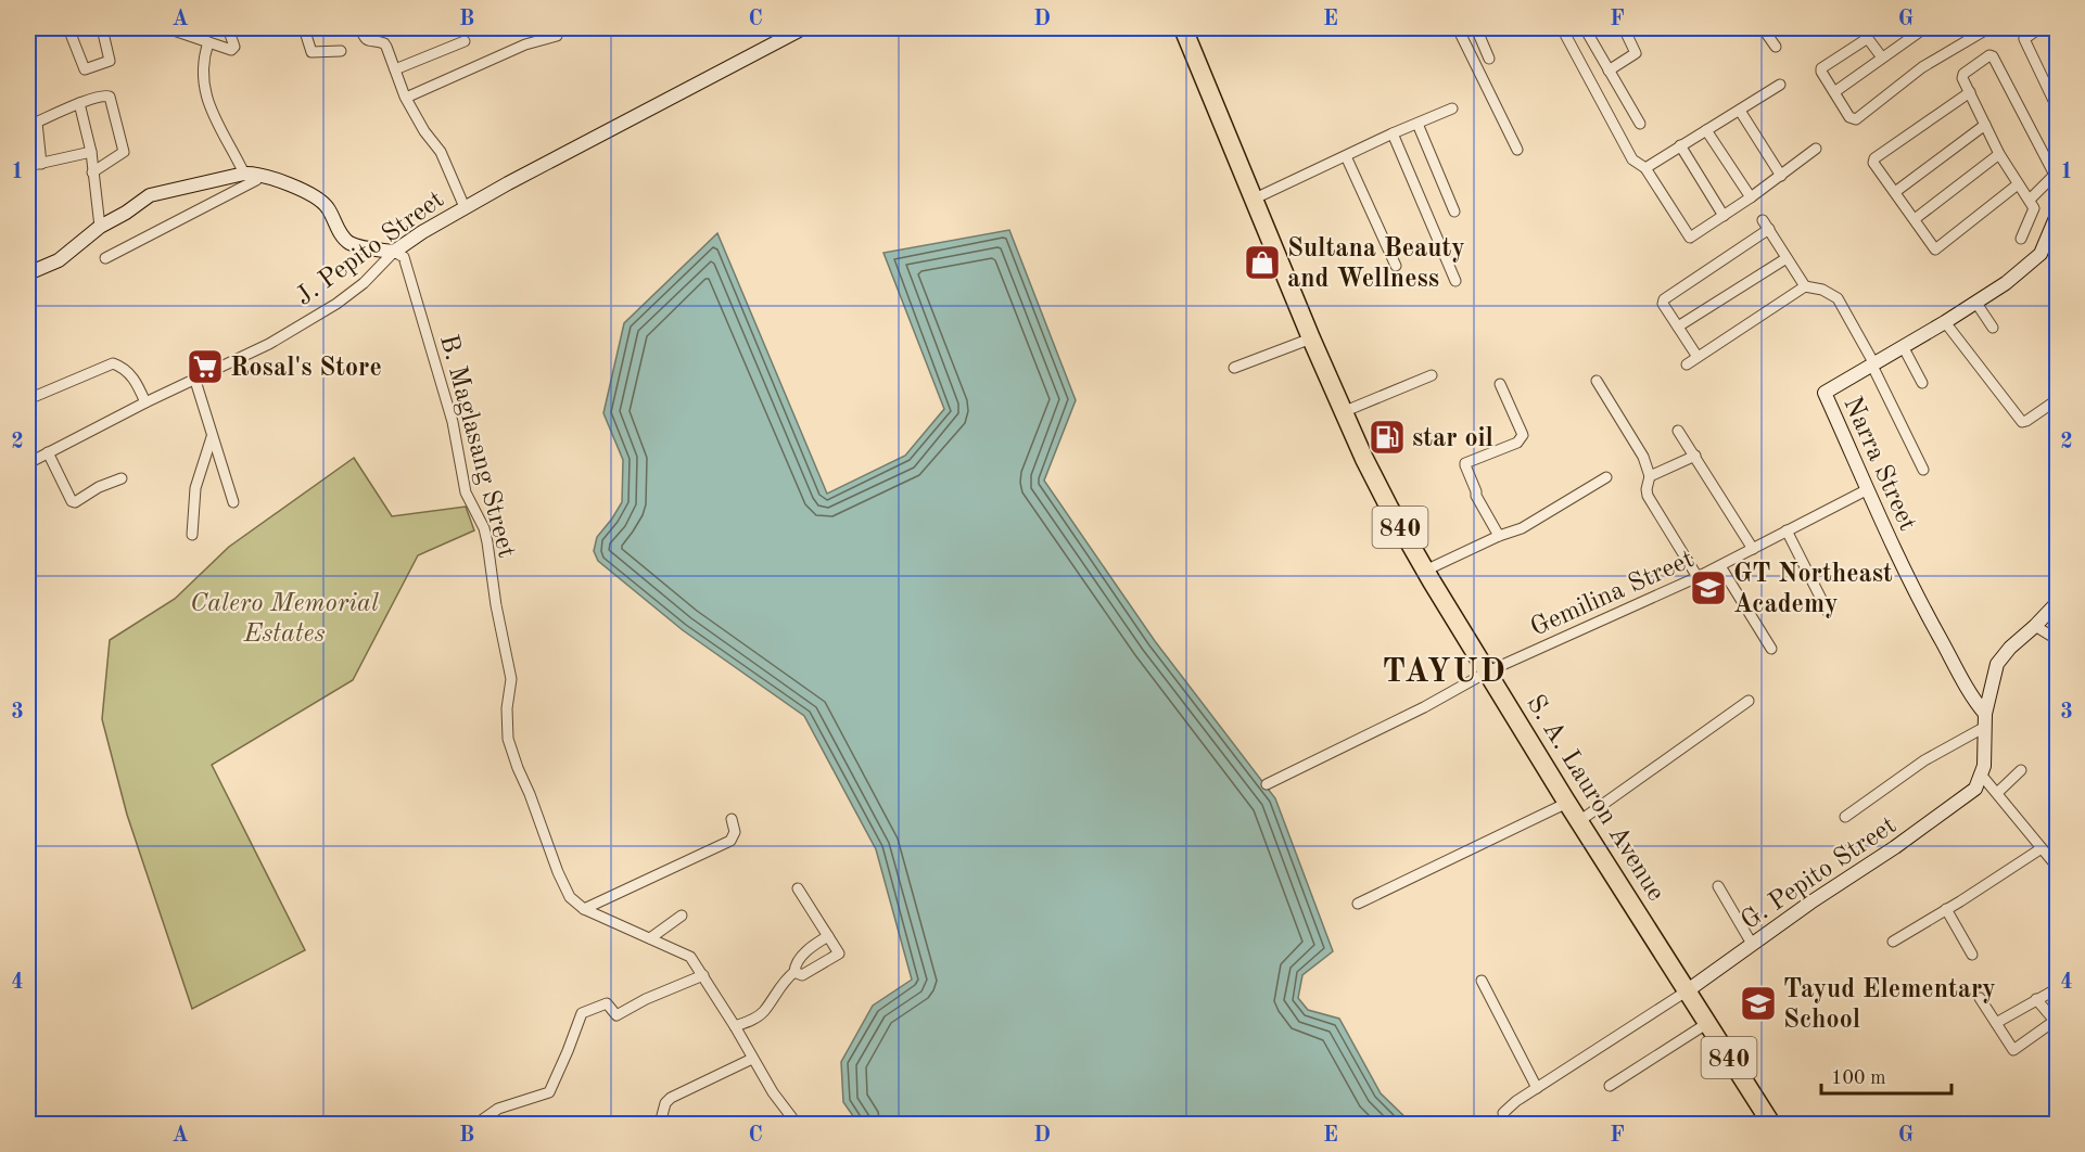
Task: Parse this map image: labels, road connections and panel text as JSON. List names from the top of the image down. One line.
{"streets":{"highway":["840","S. A. Lauron Avenue"],"street":["J. Pepito Street","B. Maglasang Street","Narra Street","Gemilina Street","G. Pepito Street"]},"crossings":[["J. Pepito Street","B. Maglasang Street"],["Narra Street","Gemilina Street"],["Gemilina Street","S. A. Lauron Avenue"],["S. A. Lauron Avenue","G. Pepito Street"]],"districts":["TAYUD"],"parks":["Calero Memorial Estates"],"places":{"shop":["Sultana Beauty and Wellness"],"supermarket":["Rosal's Store"],"fuel station":["star oil"],"school or university":["GT Northeast Academy","Tayud Elementary School"]},"scale_bar":"100 m","grid":{"columns":["A","B","C","D","E","F","G"],"rows":["1","2","3","4"]}}
